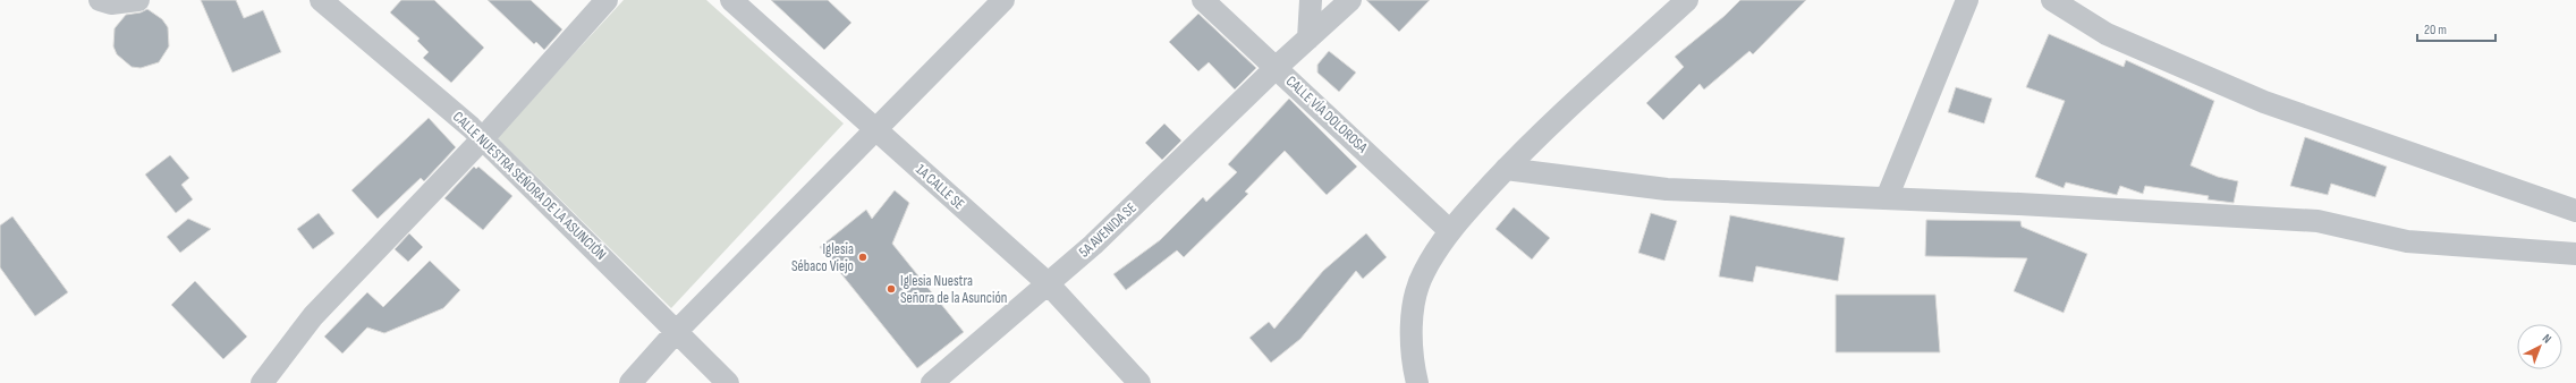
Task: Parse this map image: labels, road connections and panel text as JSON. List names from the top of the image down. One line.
{"streets":{"street":["CALLE VÍA DOLOROSA","CALLE NUESTRA SEÑORA DE LA ASUNCIÓN","1A CALLE SE","5A AVENIDA SE"]},"crossings":[["CALLE VÍA DOLOROSA","5A AVENIDA SE"],["1A CALLE SE","5A AVENIDA SE"]],"places":["Iglesia Sébaco Viejo","Iglesia Nuestra Señora de la Asunción"],"scale_bar":"20 m","north":"top right"}
